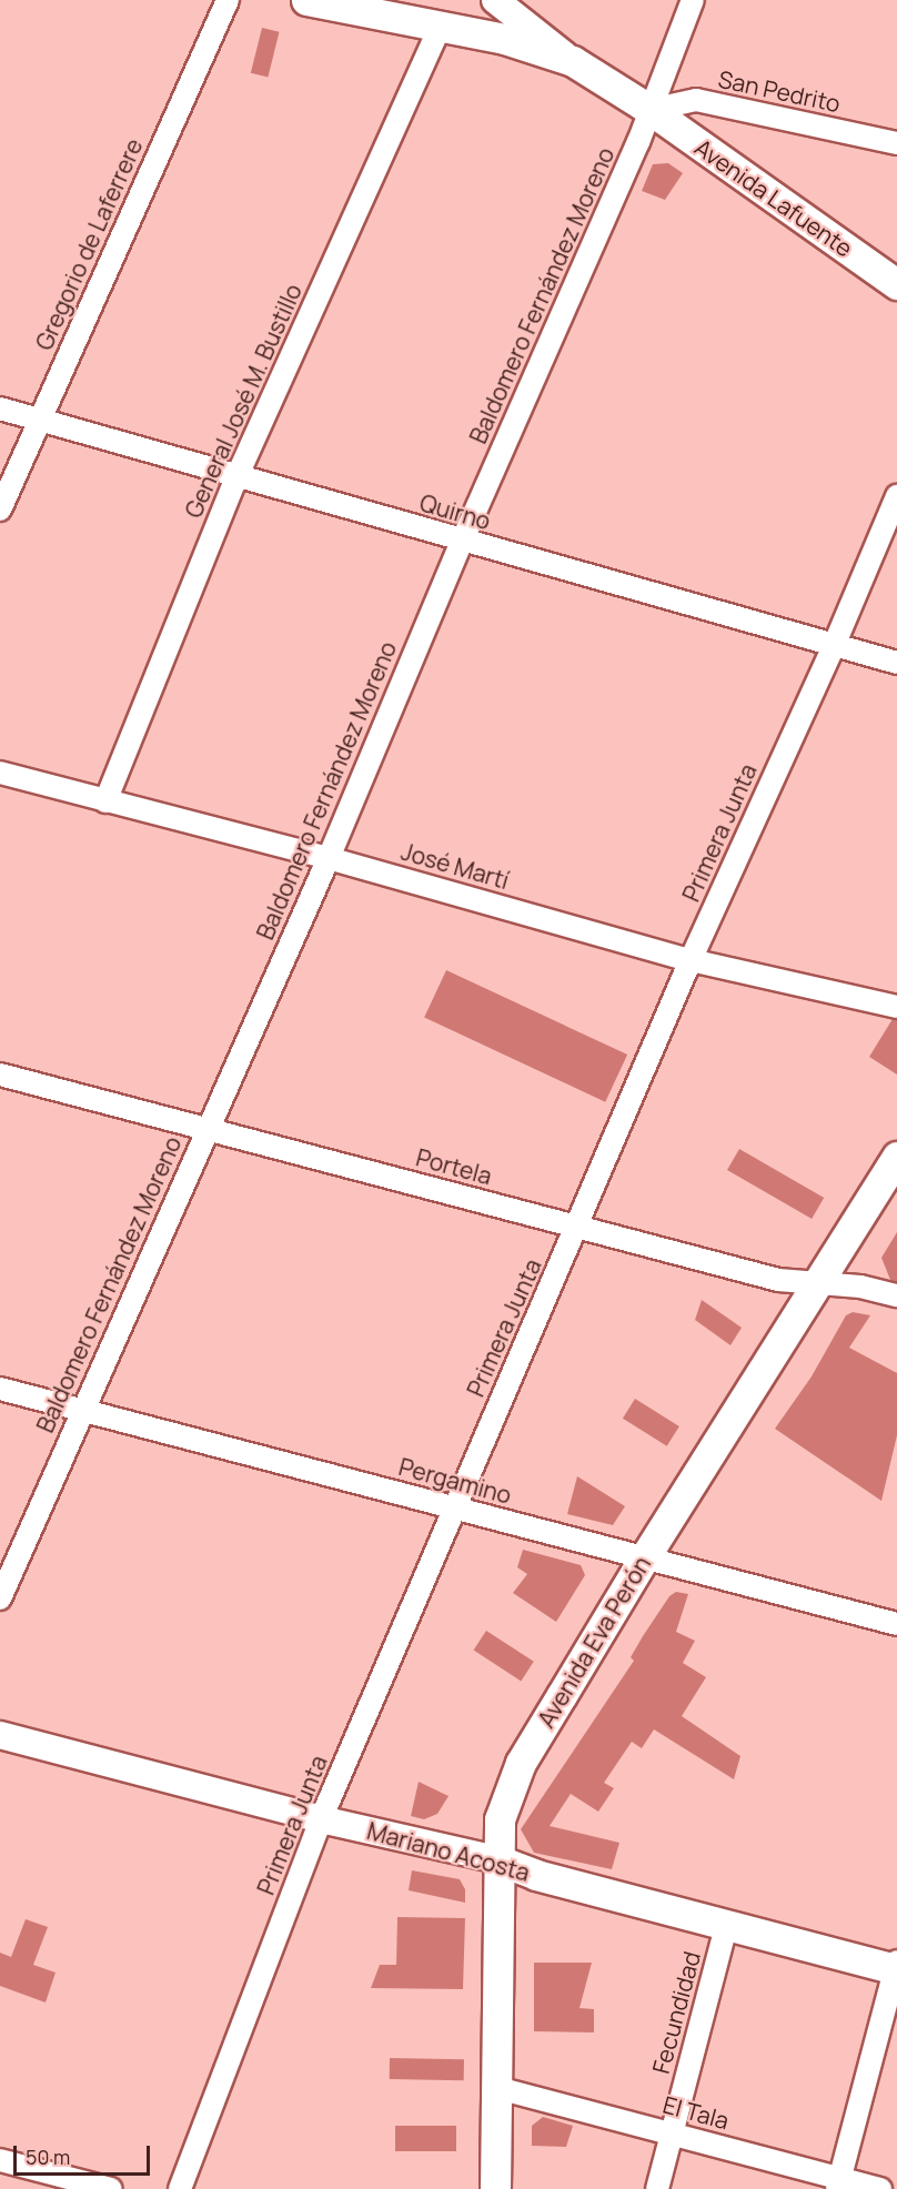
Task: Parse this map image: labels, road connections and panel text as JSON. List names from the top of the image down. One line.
{"streets":{"main road":["Avenida Lafuente","Avenida Eva Perón","Mariano Acosta"],"street":["San Pedrito","Gregorio de Laferrere","Baldomero Fernández Moreno","General José M. Bustillo","Quirno","Primera Junta","José Martí","Portela","Pergamino","Fecundidad","El Tala"]},"crossings":[["San Pedrito","Avenida Lafuente"],["San Pedrito","Baldomero Fernández Moreno"],["Avenida Lafuente","Baldomero Fernández Moreno"],["Avenida Lafuente","General José M. Bustillo"],["Gregorio de Laferrere","Quirno"],["Baldomero Fernández Moreno","Quirno"],["Baldomero Fernández Moreno","José Martí"],["Baldomero Fernández Moreno","Portela"],["Baldomero Fernández Moreno","Pergamino"],["General José M. Bustillo","Quirno"],["General José M. Bustillo","José Martí"],["Quirno","Primera Junta"],["Primera Junta","José Martí"],["Primera Junta","Portela"],["Primera Junta","Pergamino"],["Primera Junta","Mariano Acosta"],["Portela","Avenida Eva Perón"],["Pergamino","Avenida Eva Perón"],["Avenida Eva Perón","Mariano Acosta"],["Avenida Eva Perón","El Tala"],["Mariano Acosta","Fecundidad"],["Fecundidad","El Tala"]],"scale_bar":"50 m"}
